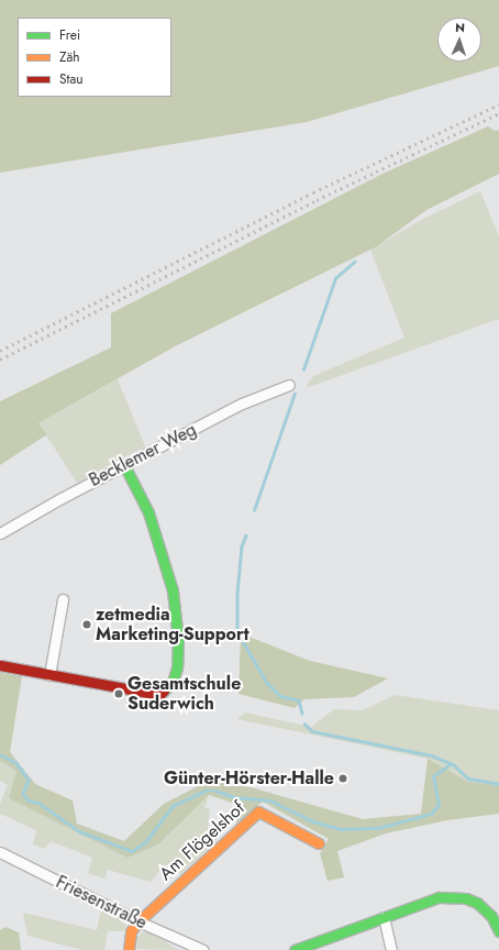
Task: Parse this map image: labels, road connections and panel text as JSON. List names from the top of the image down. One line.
{"streets":{"street":["Becklemer Weg","Am Flögelshof","Friesenstraße"]},"crossings":[["Am Flögelshof","Friesenstraße"]],"places":["zetmedia Marketing-Support","Gesamtschule Suderwich","Günter-Hörster-Halle"],"legend":["Frei","Zäh","Stau"],"north":"top"}
